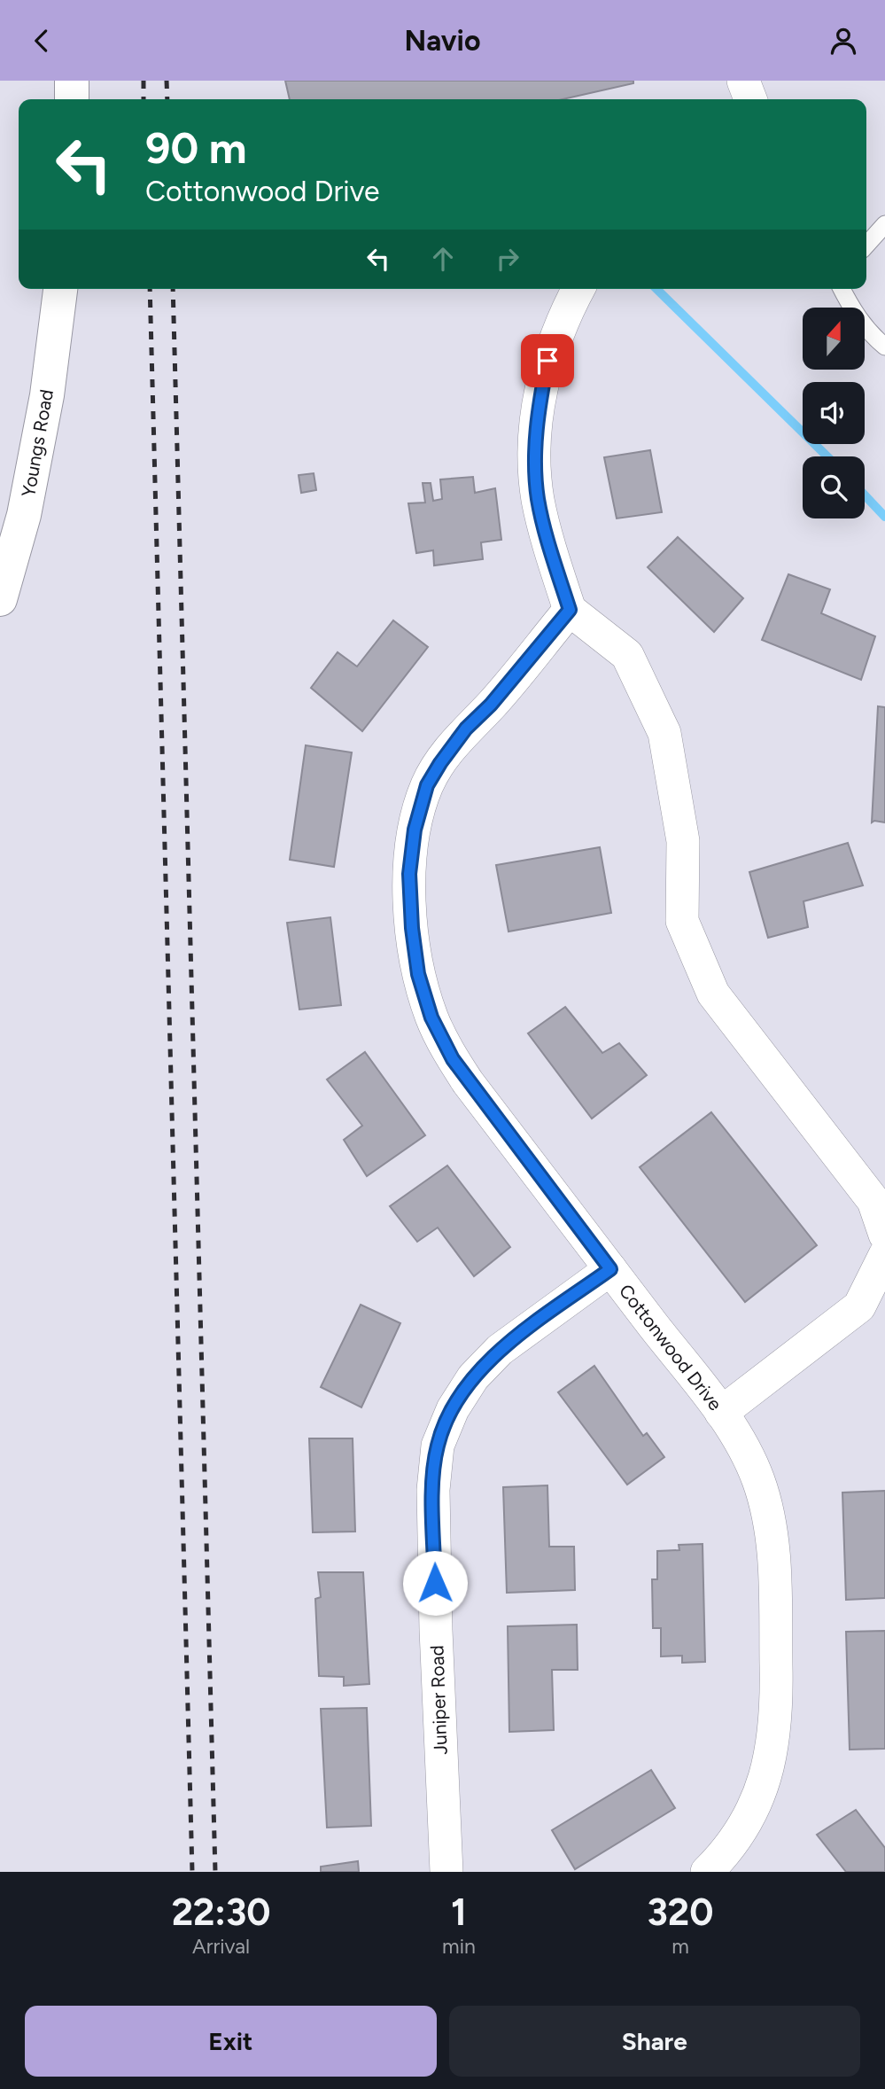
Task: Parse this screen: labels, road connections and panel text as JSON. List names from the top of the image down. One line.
{"streets":{"street":["Youngs Road","Cottonwood Drive","Juniper Road"]},"crossings":[["Cottonwood Drive","Juniper Road"]],"north":"top","page":{"header":"Navio","turn":["90 m","Cottonwood Drive"],"eta":["22:30","Arrival","1","min","320","m"],"buttons":["Exit","Share"]}}
